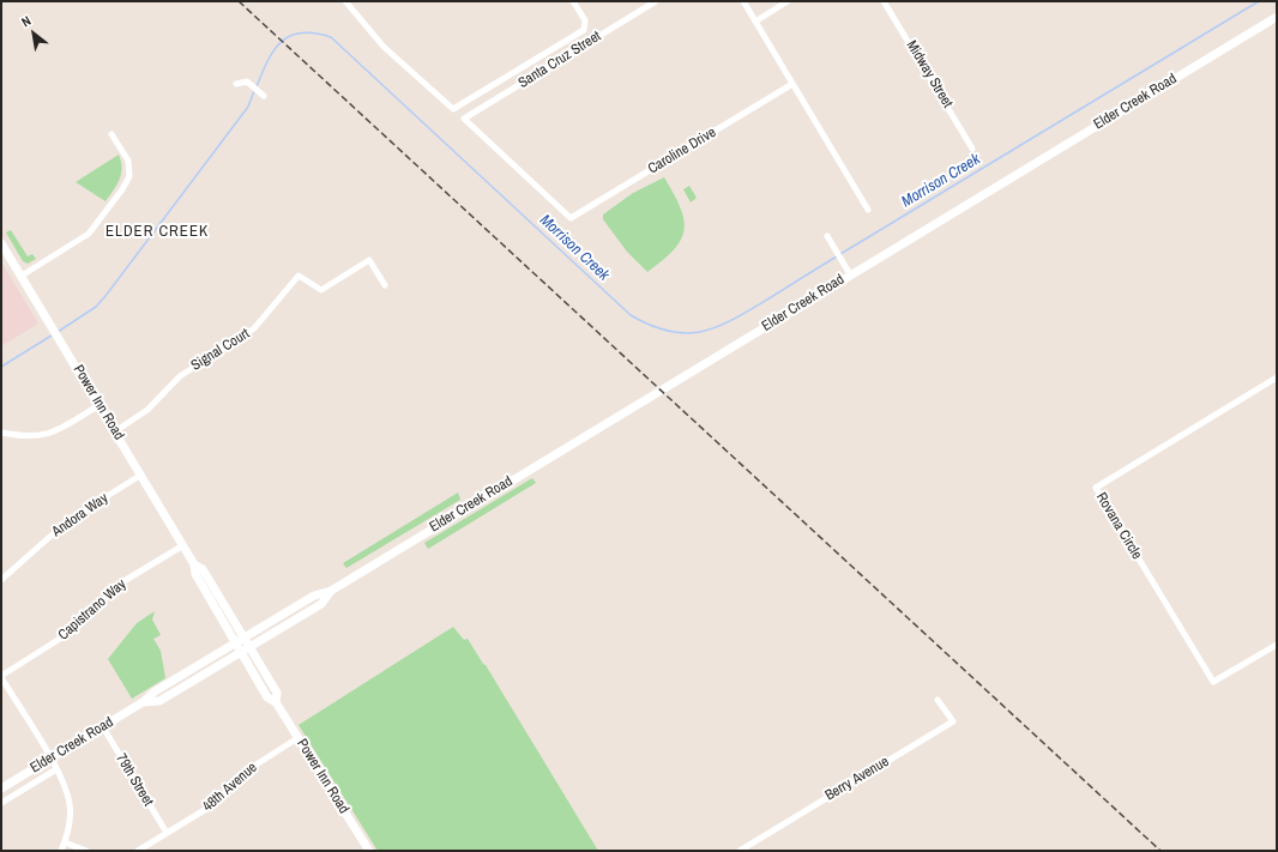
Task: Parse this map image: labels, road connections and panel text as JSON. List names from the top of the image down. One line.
{"streets":{"street":["Santa Cruz Street","Midway Street","Elder Creek Road","Caroline Drive","Signal Court","Power Inn Road","Andora Way","Rovana Circle","Capistrano Way","Berry Avenue","79th Street","48th Avenue"]},"crossings":[["Santa Cruz Street","Caroline Drive"],["Elder Creek Road","Power Inn Road"],["Elder Creek Road","79th Street"],["Signal Court","Power Inn Road"],["Power Inn Road","Andora Way"],["Power Inn Road","Capistrano Way"],["Power Inn Road","48th Avenue"],["79th Street","48th Avenue"]],"districts":["ELDER CREEK"],"water":["Morrison Creek"],"north":"top left"}
